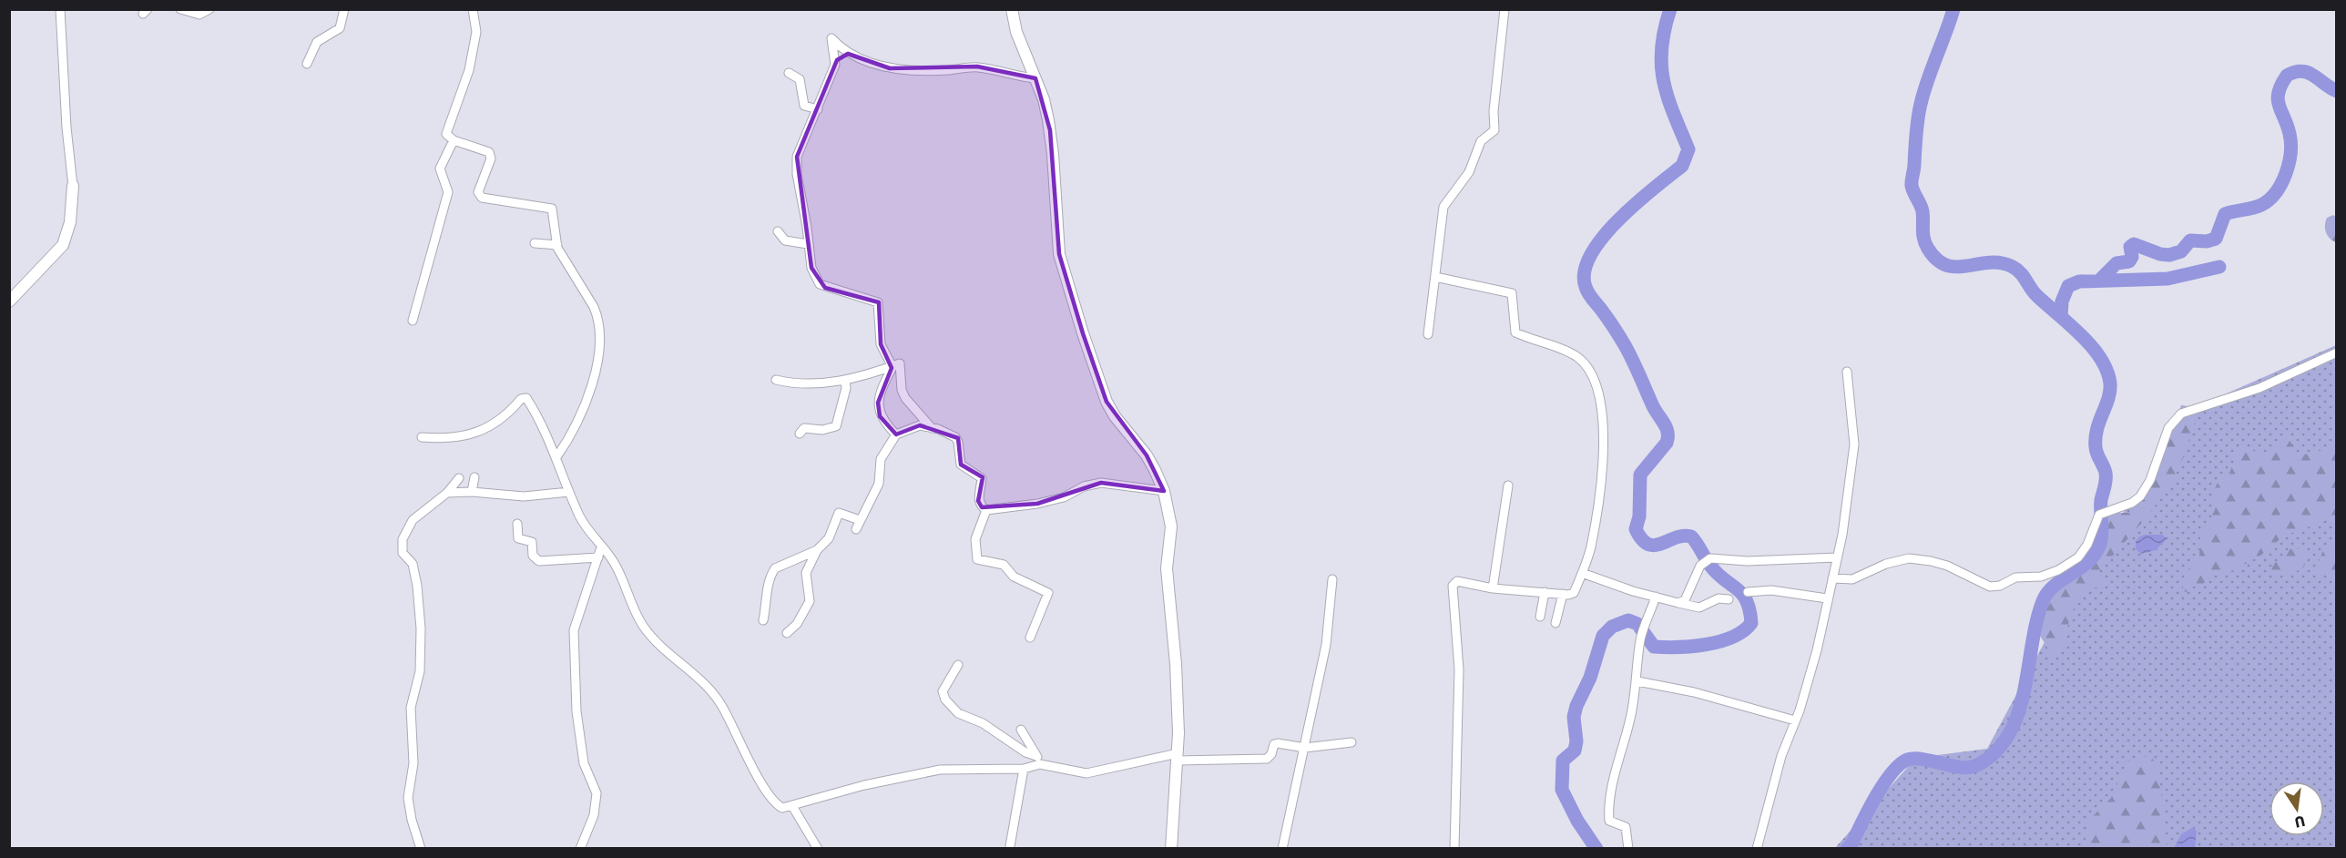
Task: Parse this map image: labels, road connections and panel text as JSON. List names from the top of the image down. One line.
{"north":"bottom"}
